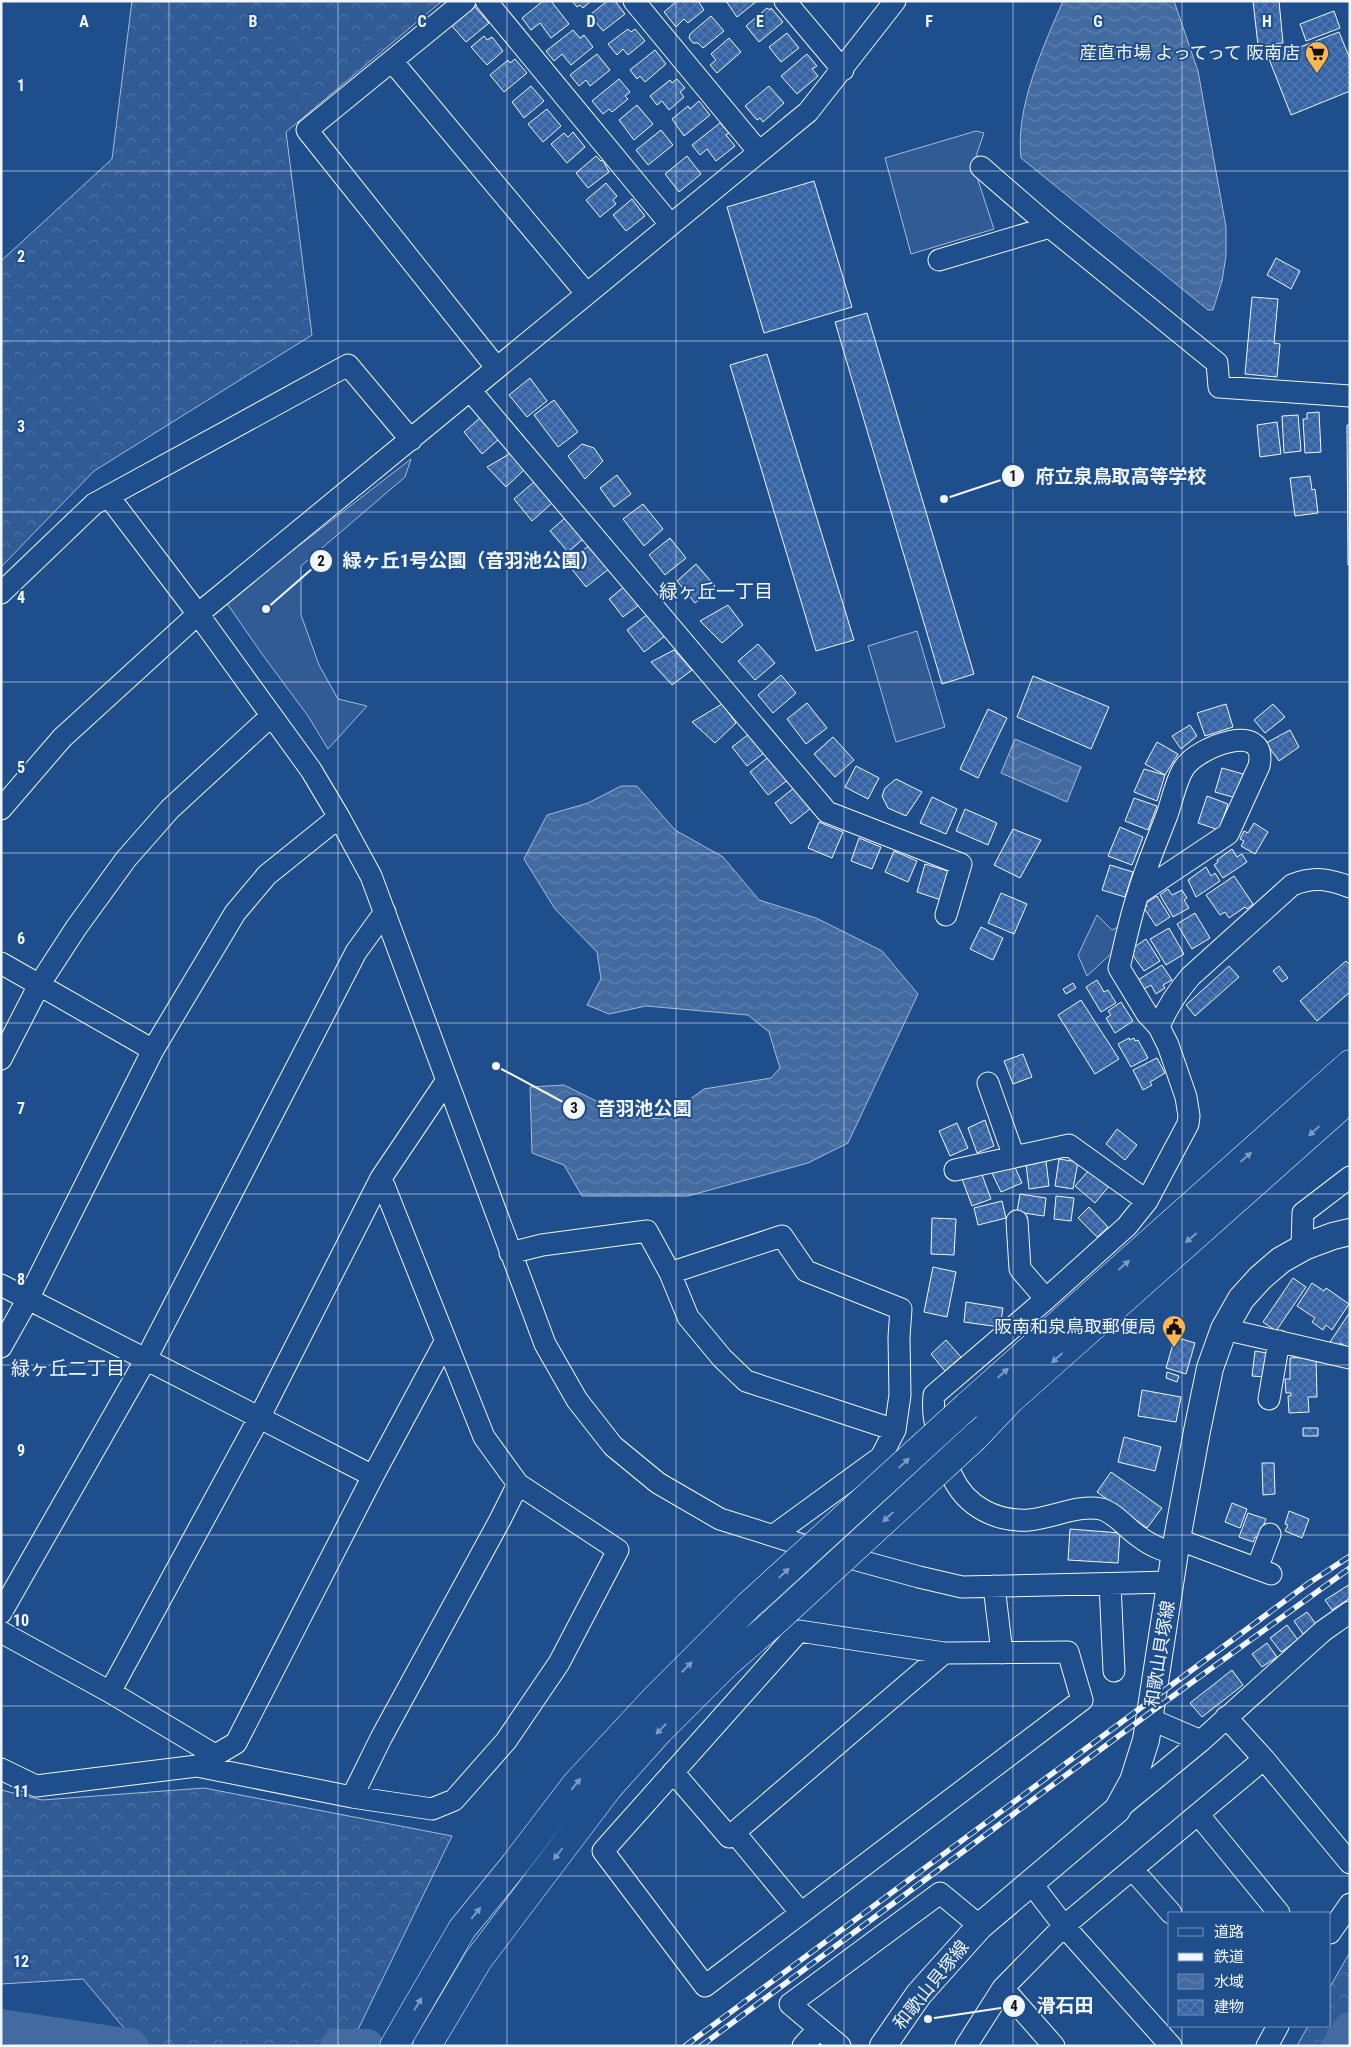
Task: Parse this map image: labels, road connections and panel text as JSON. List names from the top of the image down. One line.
{"streets":{"main road":["和歌山貝塚線"]},"districts":["緑ヶ丘一丁目","緑ヶ丘二丁目"],"places":{"supermarket":["産直市場 よってって 阪南店"],"other":["府立泉鳥取高等学校","緑ヶ丘1号公園（音羽池公園）","音羽池公園","滑石田"],"public building":["阪南和泉鳥取郵便局"]},"legend":["道路","鉄道","水域","建物"],"grid":{"columns":["A","B","C","D","E","F","G","H"],"rows":["1","2","3","4","5","6","7","8","9","10","11","12"]}}
